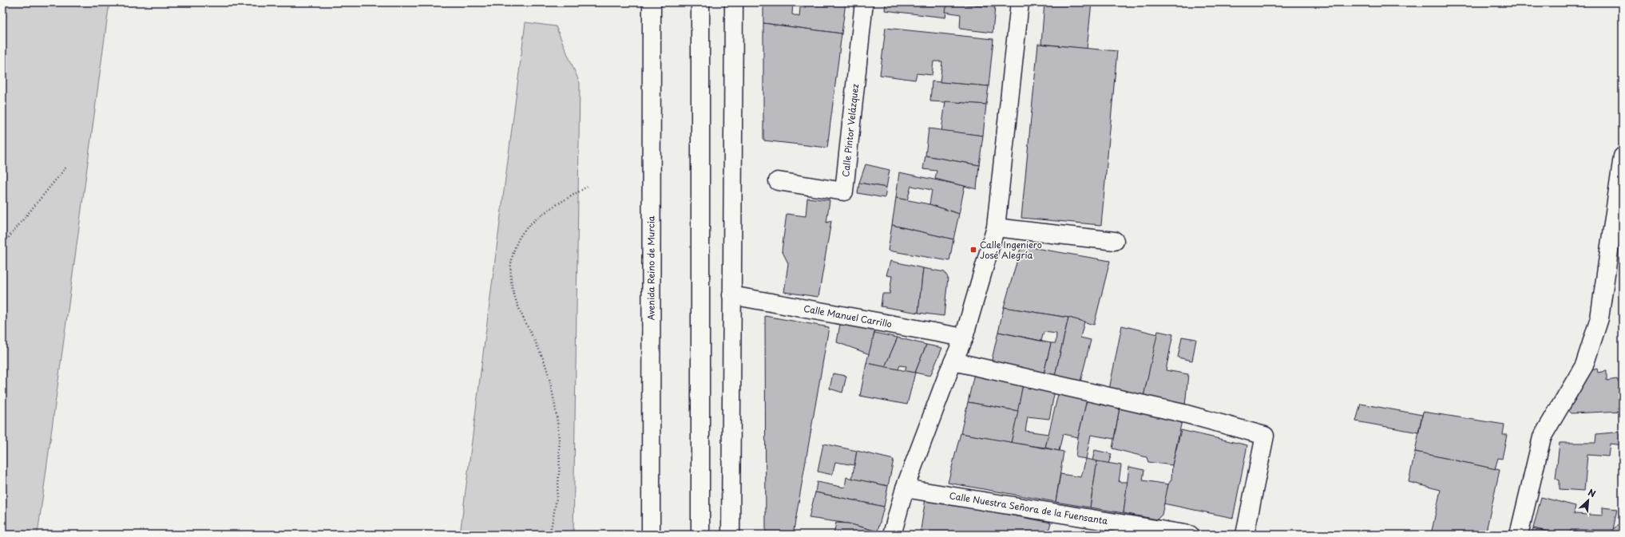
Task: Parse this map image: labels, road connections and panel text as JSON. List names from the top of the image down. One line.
{"streets":{"street":["Calle Pintor Velázquez","Avenida Reino de Murcia","Calle Manuel Carrillo","Calle Nuestra Señora de la Fuensanta"]},"places":{"transit":["Calle Ingeniero José Alegría"]},"north":"top right"}
